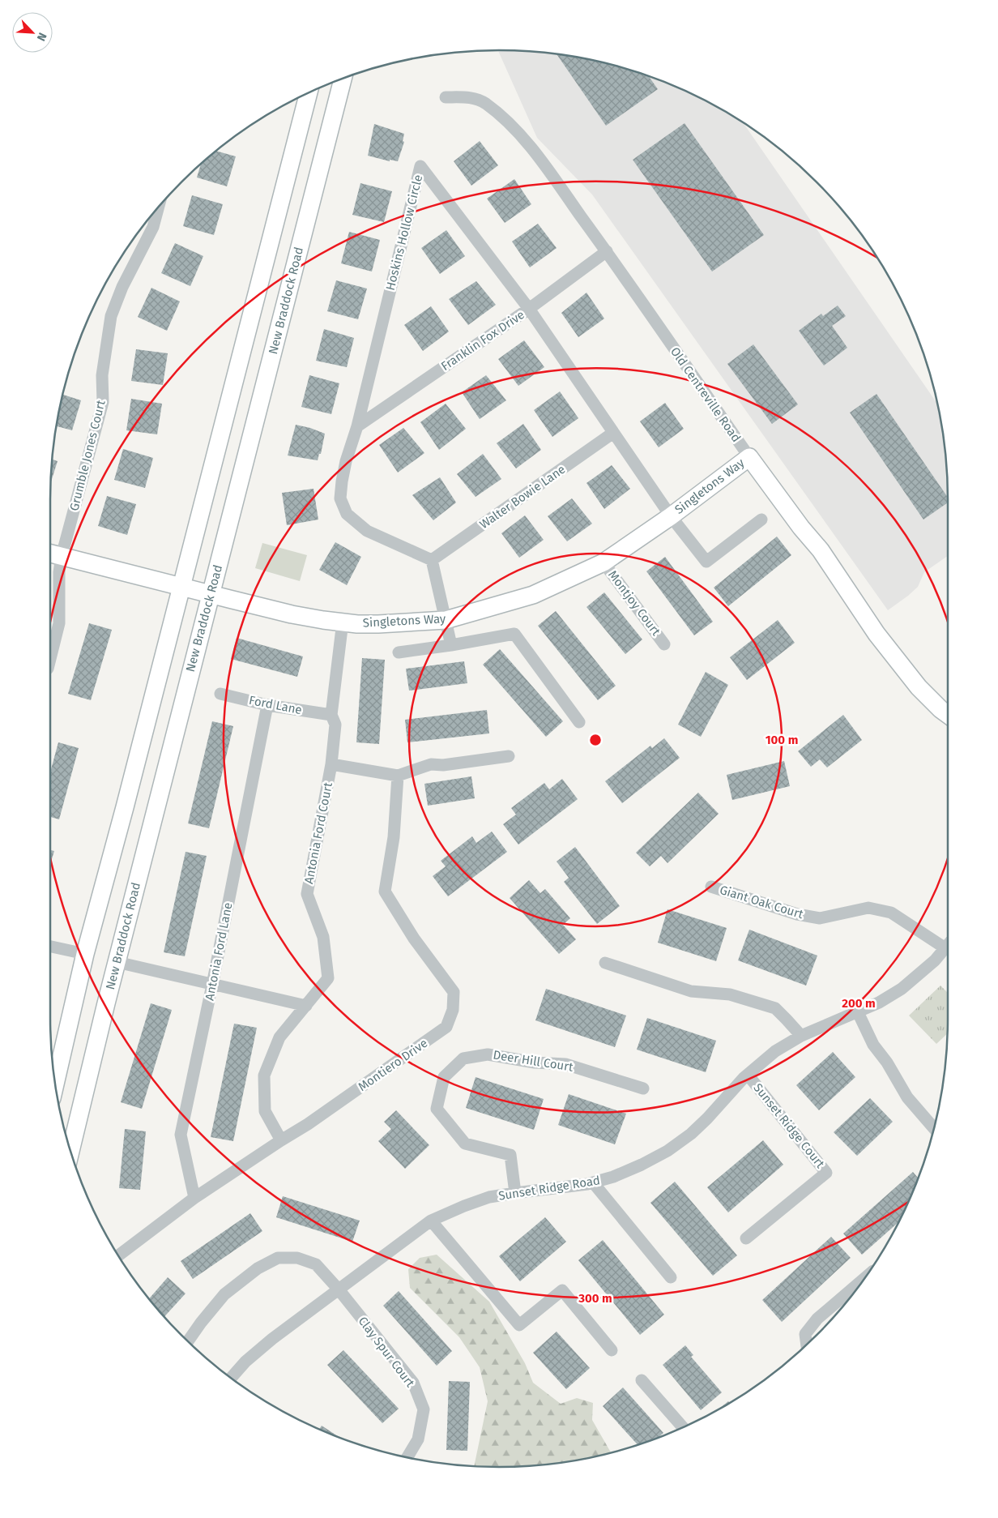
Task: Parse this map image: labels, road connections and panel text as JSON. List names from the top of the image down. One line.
{"streets":{"main road":["New Braddock Road","Old Centreville Road","Singletons Way"],"street":["Hoskins Hollow Circle","Franklin Fox Drive","Grumble Jones Court","Walter Bowie Lane","Montjoy Court","Ford Lane","Antonia Ford Court","Giant Oak Court","Antonia Ford Lane","Deer Hill Court","Montiero Drive","Sunset Ridge Court","Sunset Ridge Road","Clay Spur Court"]},"crossings":[["Hoskins Hollow Circle","Franklin Fox Drive"],["Hoskins Hollow Circle","Singletons Way"],["Hoskins Hollow Circle","Walter Bowie Lane"],["New Braddock Road","Singletons Way"],["Franklin Fox Drive","Old Centreville Road"],["Old Centreville Road","Singletons Way"],["Grumble Jones Court","Singletons Way"],["Singletons Way","Montjoy Court"],["Singletons Way","Antonia Ford Court"],["Ford Lane","Antonia Ford Court"],["Ford Lane","Antonia Ford Lane"],["Antonia Ford Court","Montiero Drive"],["Antonia Ford Lane","Montiero Drive"],["Deer Hill Court","Sunset Ridge Road"],["Sunset Ridge Court","Sunset Ridge Road"],["Sunset Ridge Road","Clay Spur Court"]],"north":"bottom right","rings":["100 m","200 m","300 m"]}
